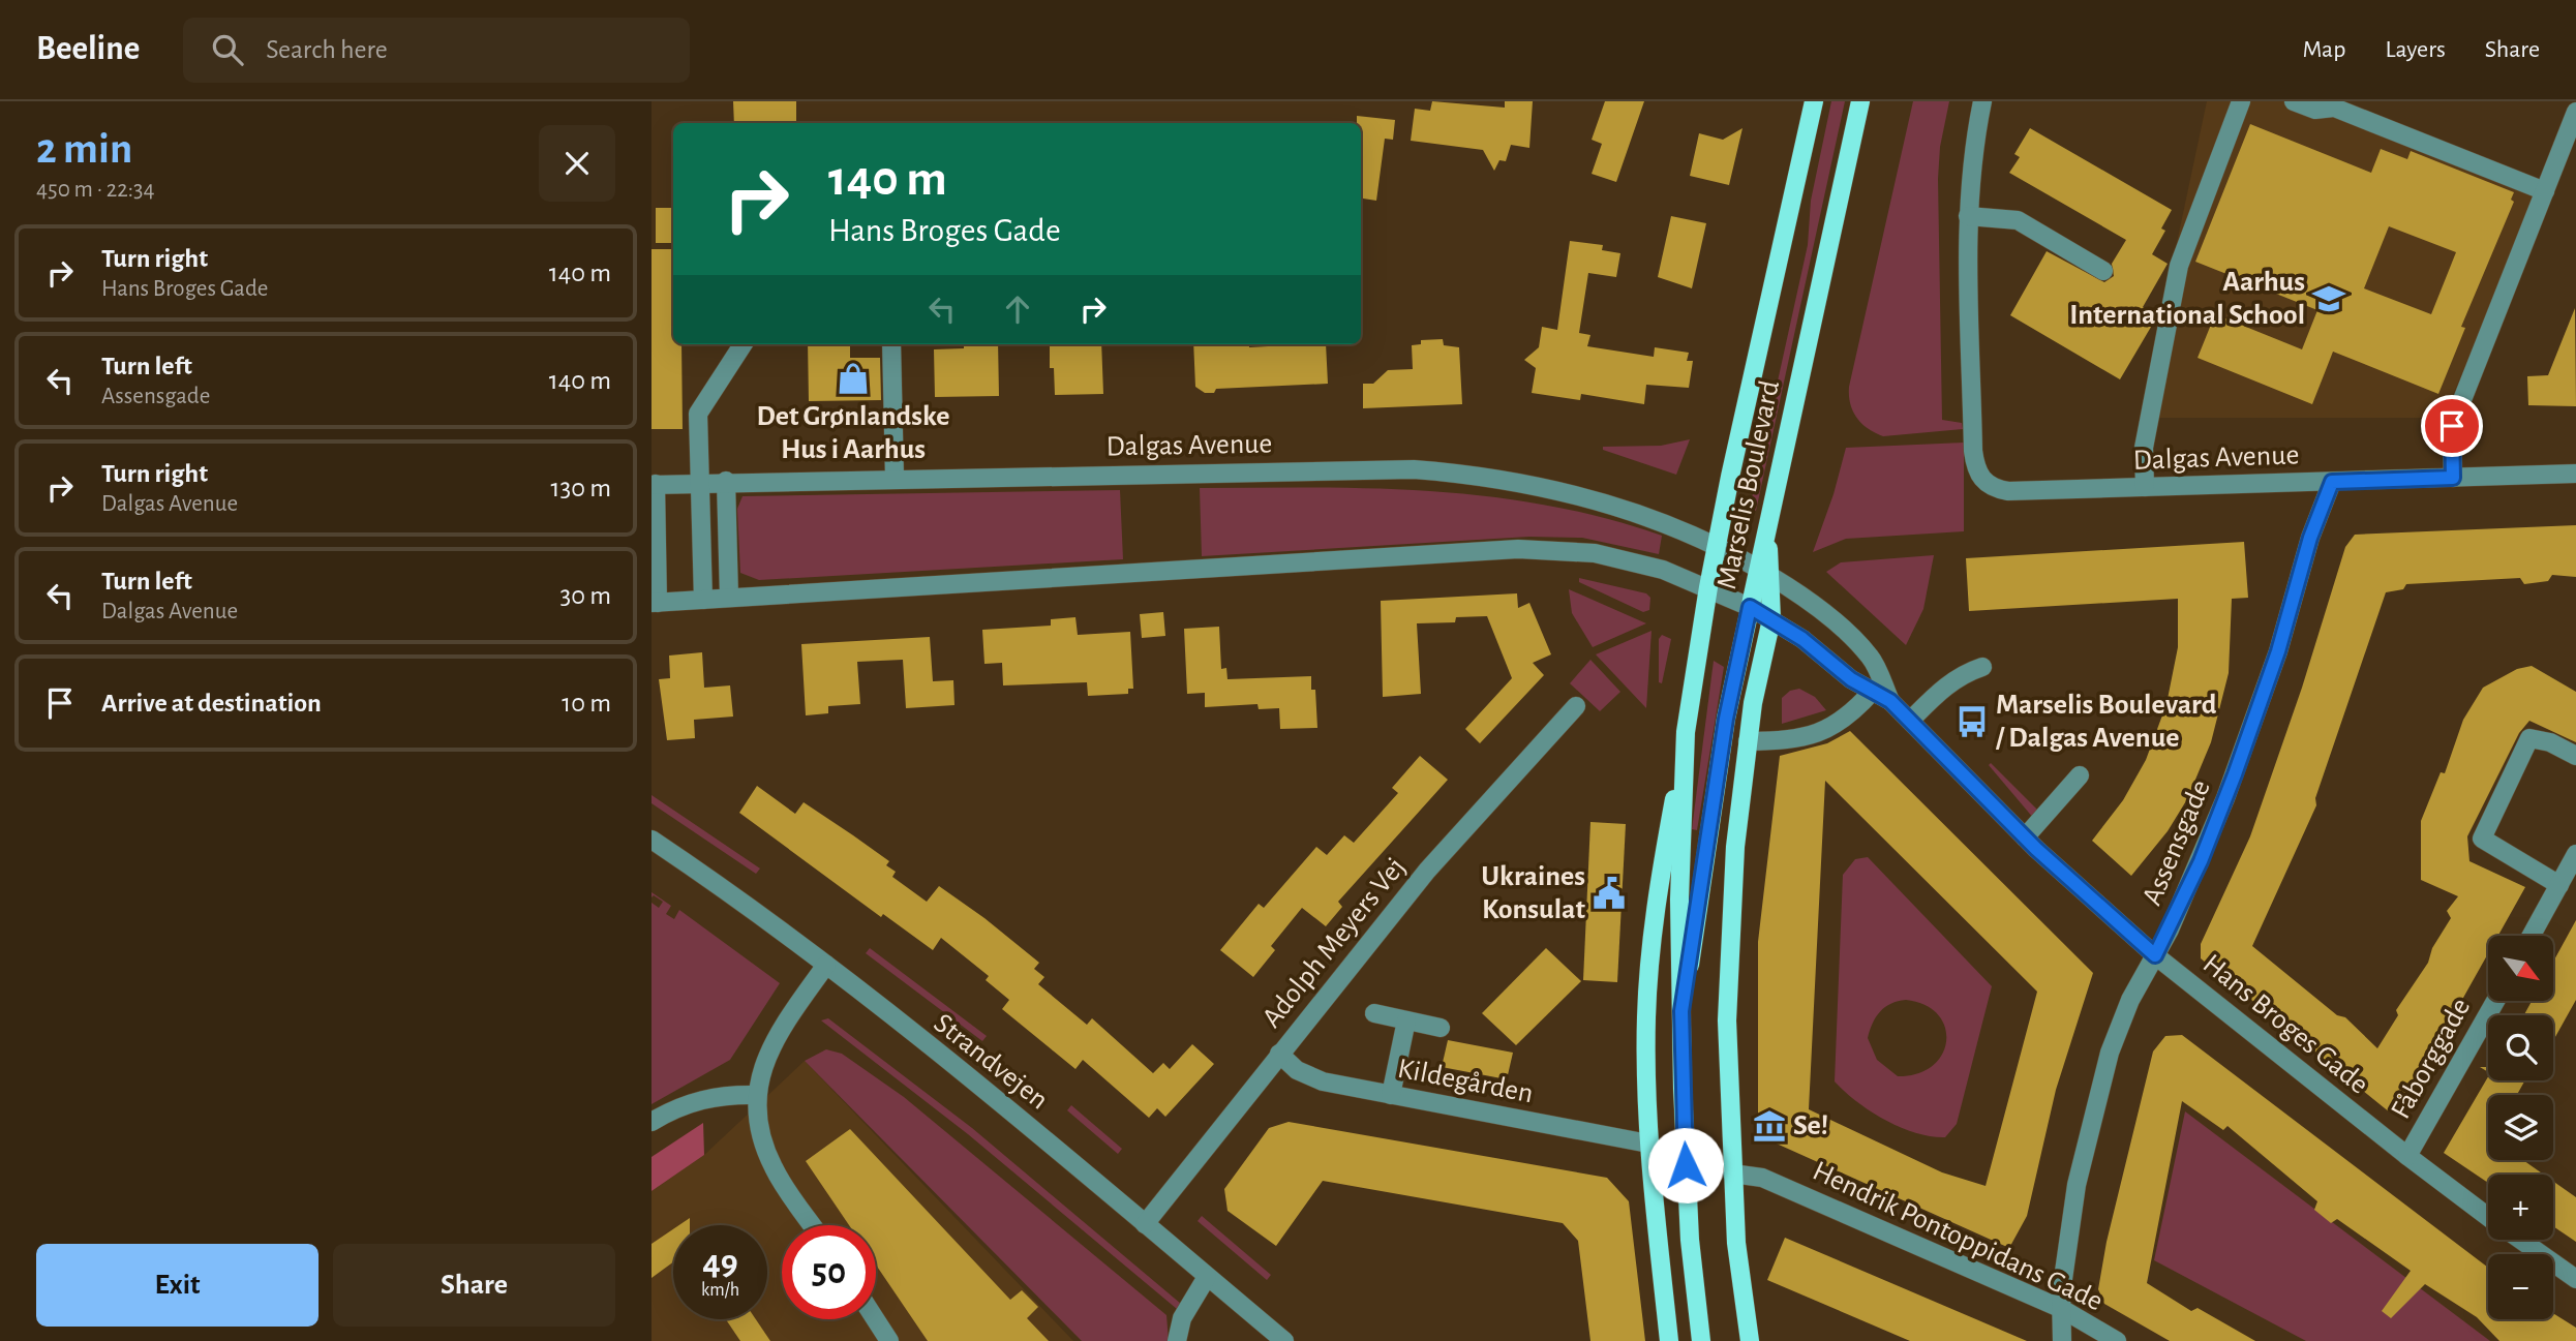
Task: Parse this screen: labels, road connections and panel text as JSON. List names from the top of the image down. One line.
{"streets":{"main road":["Marselis Boulevard"],"street":["Dalgas Avenue","Assensgade","Adolph Meyers Vej","Hans Broges Gade","Fåborggade","Strandvejen","Kildegården","Hendrik Pontoppidans Gade"]},"crossings":[["Dalgas Avenue","Marselis Boulevard"],["Dalgas Avenue","Assensgade"],["Dalgas Avenue","Hans Broges Gade"],["Marselis Boulevard","Hans Broges Gade"],["Assensgade","Hans Broges Gade"],["Assensgade","Hendrik Pontoppidans Gade"],["Adolph Meyers Vej","Strandvejen"],["Adolph Meyers Vej","Kildegården"],["Hans Broges Gade","Fåborggade"]],"places":{"school or university":["Aarhus International School"],"shop":["Det Grønlandske Hus i Aarhus"],"bus stop":["Marselis Boulevard / Dalgas Avenue"],"public building":["Ukraines Konsulat"],"museum":["Se!"]},"north":"bottom right","page":{"header":"Beeline","search":"Search here","nav":["Map","Layers","Share"],"heading":["2 min","450 m · 22:34"],"turn":["140 m","Hans Broges Gade"],"list":[{"name":"Turn right","note":"Hans Broges Gade","value":"140 m"},{"name":"Turn left","note":"Assensgade","value":"140 m"},{"name":"Turn right","note":"Dalgas Avenue","value":"130 m"},{"name":"Turn left","note":"Dalgas Avenue","value":"30 m"},{"name":"Arrive at destination","value":"10 m"}],"map_buttons":["+","−"],"speed":"49 km/h","limit":"50","buttons":["Exit","Share"]}}
